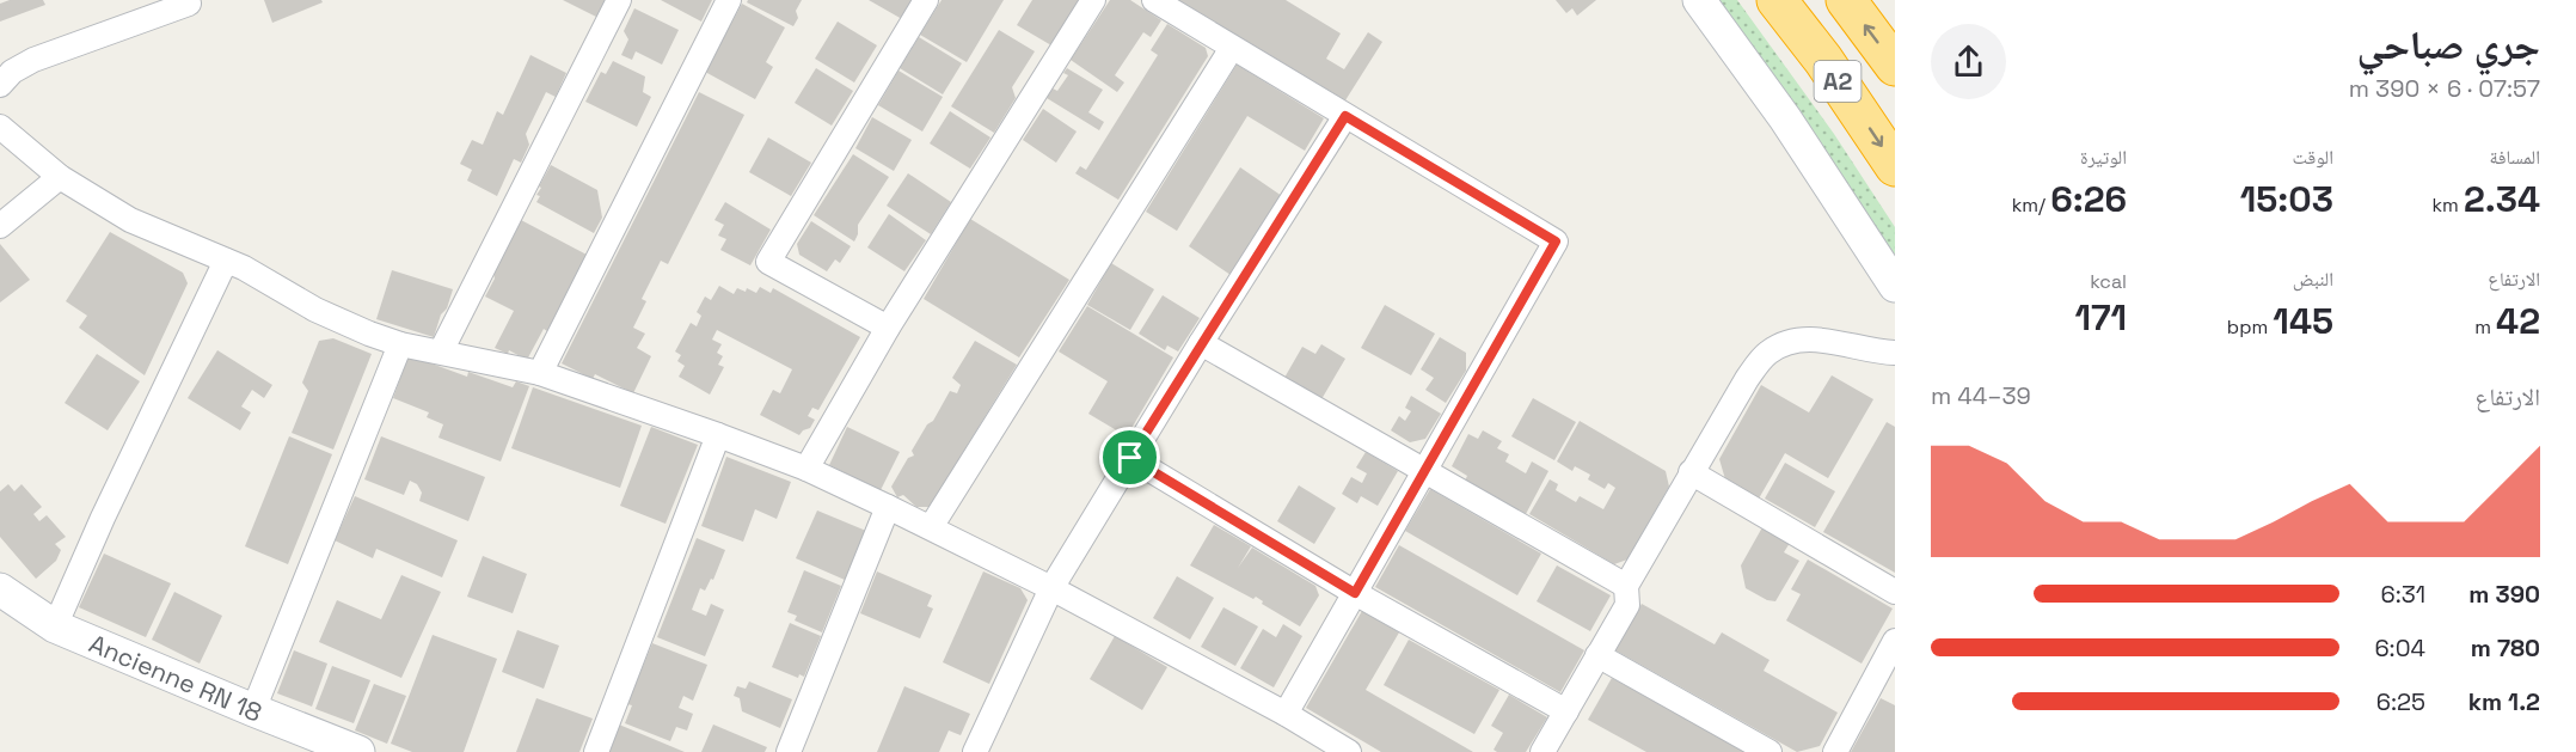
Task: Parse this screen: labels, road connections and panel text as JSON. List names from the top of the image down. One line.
{"streets":{"highway":["A2"],"main road":["Ancienne RN 18"]},"page":{"heading":["جري صباحي","07:57 · 6 × 390 m"],"stats":[["المسافة","2.34 km"],["الوقت","15:03"],["الوتيرة","6:26 /km"],["الارتفاع","42 m"],["النبض","145 bpm"],["kcal","171"]],"chart":["الارتفاع","39–44 m"],"list":[{"name":"390 m","note":"6:31"},{"name":"780 m","note":"6:04"},{"name":"1.2 km","note":"6:25"}]}}
